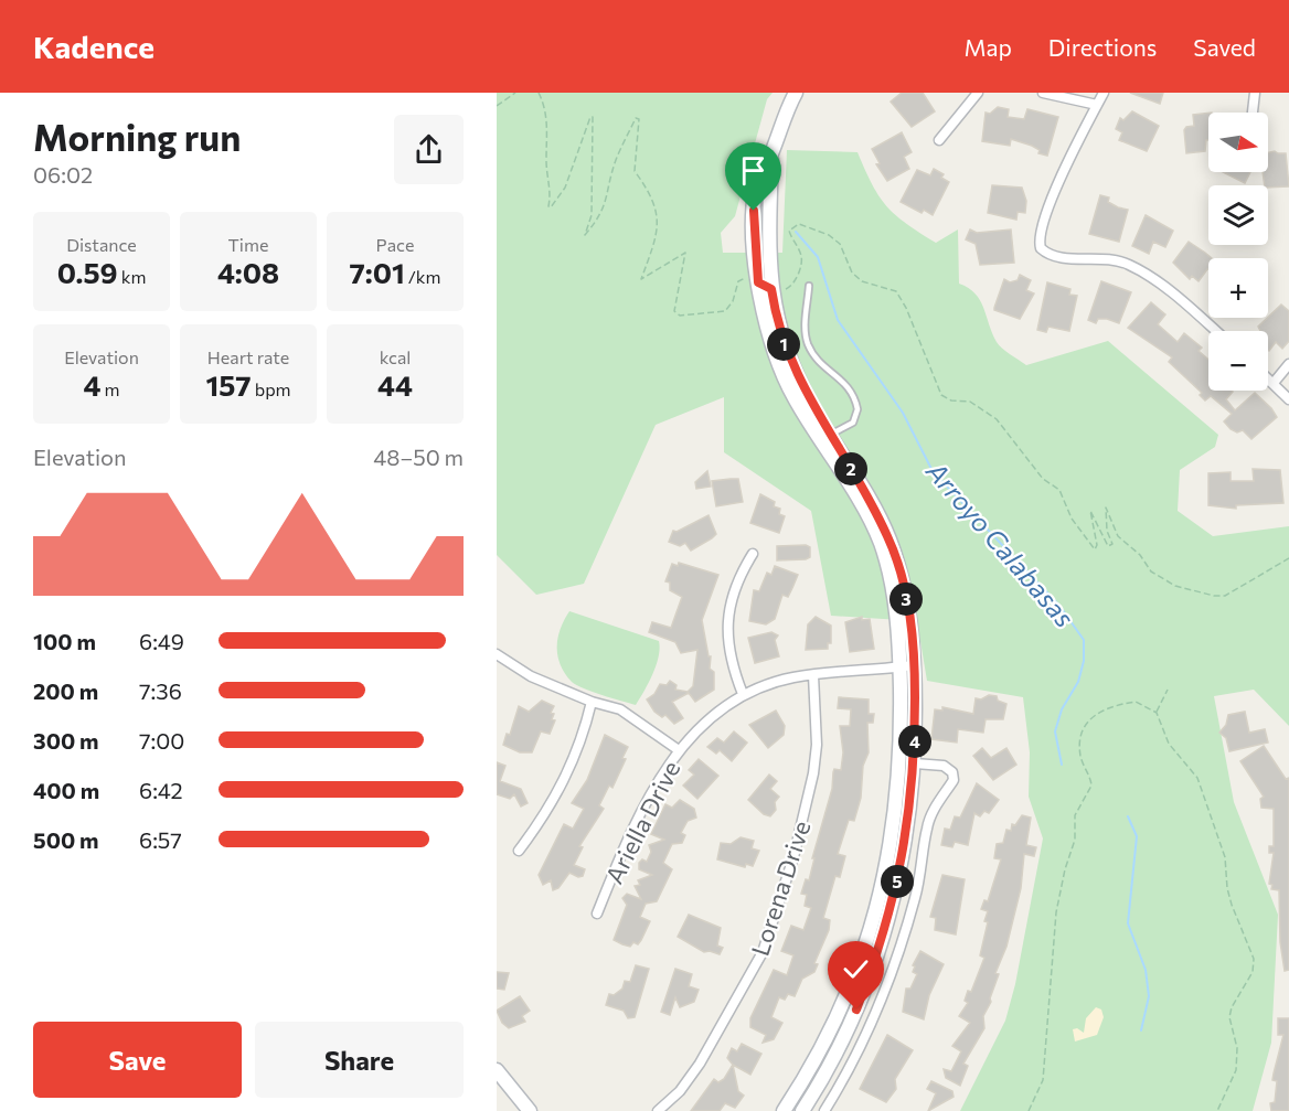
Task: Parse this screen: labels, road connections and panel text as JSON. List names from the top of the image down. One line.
{"streets":{"street":["Ariella Drive","Lorena Drive"]},"crossings":[["Ariella Drive","Lorena Drive"]],"water":["Arroyo Calabasas"],"north":"right","page":{"header":"Kadence","nav":["Map","Directions","Saved"],"heading":["Morning run","06:02"],"map_buttons":["+","−"],"stats":[["Distance","0.59 km"],["Time","4:08"],["Pace","7:01 /km"],["Elevation","4 m"],["Heart rate","157 bpm"],["kcal","44"]],"pins":["1","2","3","4","5"],"chart":["Elevation","48–50 m"],"list":[{"name":"100 m","note":"6:49"},{"name":"200 m","note":"7:36"},{"name":"300 m","note":"7:00"},{"name":"400 m","note":"6:42"},{"name":"500 m","note":"6:57"}],"buttons":["Save","Share"]}}
